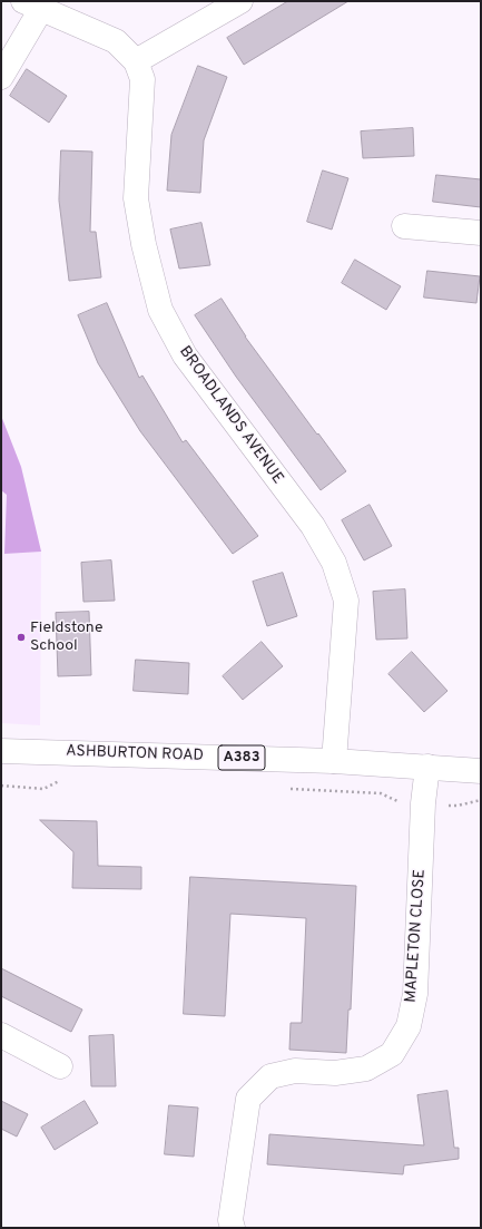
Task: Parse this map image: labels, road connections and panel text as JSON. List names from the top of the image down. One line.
{"streets":{"street":["BROADLANDS AVENUE","ASHBURTON ROAD","A383","MAPLETON CLOSE"]},"crossings":[["BROADLANDS AVENUE","ASHBURTON ROAD"],["ASHBURTON ROAD","MAPLETON CLOSE"]],"places":["Fieldstone School"]}
